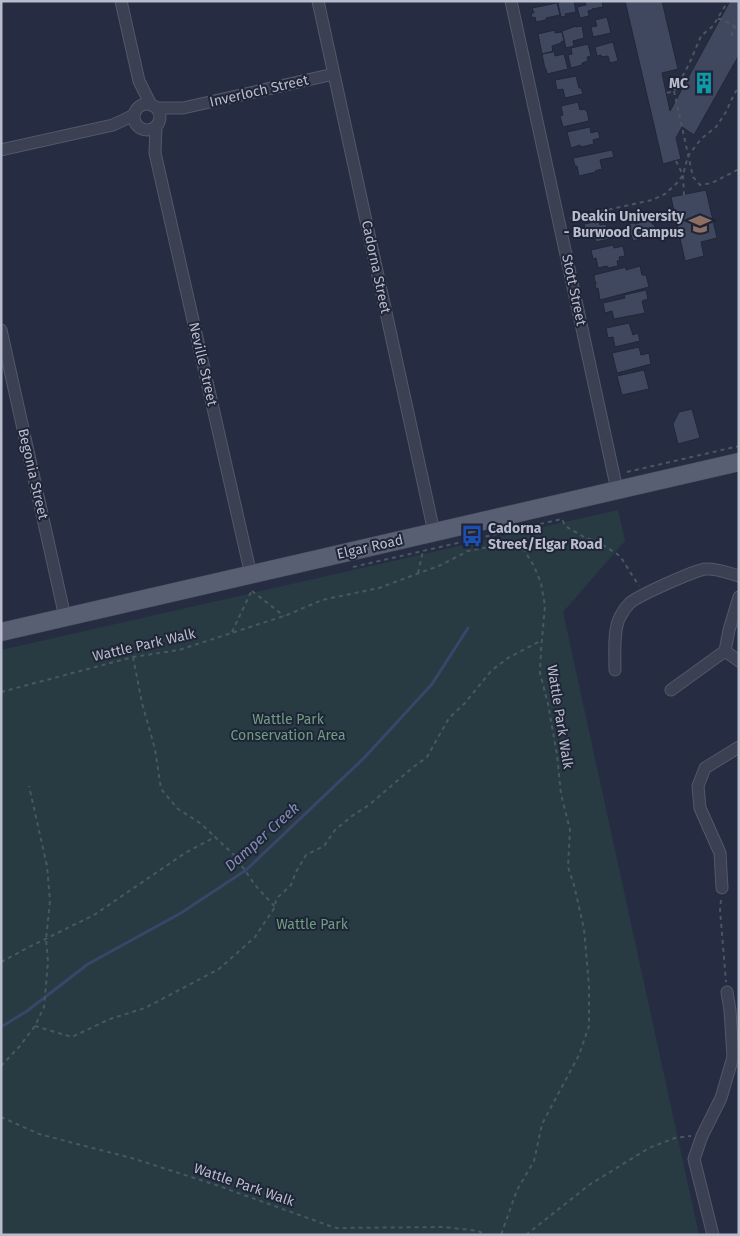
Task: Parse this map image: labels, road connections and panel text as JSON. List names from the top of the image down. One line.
{"streets":{"main road":["Elgar Road"],"street":["Inverloch Street","Cadorna Street","Stott Street","Neville Street","Begonia Street"],"path":["Wattle Park Walk"]},"crossings":[["Inverloch Street","Cadorna Street"],["Inverloch Street","Neville Street"],["Cadorna Street","Elgar Road"],["Stott Street","Elgar Road"],["Neville Street","Elgar Road"],["Begonia Street","Elgar Road"]],"water":["Damper Creek"],"parks":["Wattle Park Conservation Area","Wattle Park"],"places":{"building":["MC"],"school or university":["Deakin University - Burwood Campus"],"bus stop":["Cadorna Street/Elgar Road"]}}
